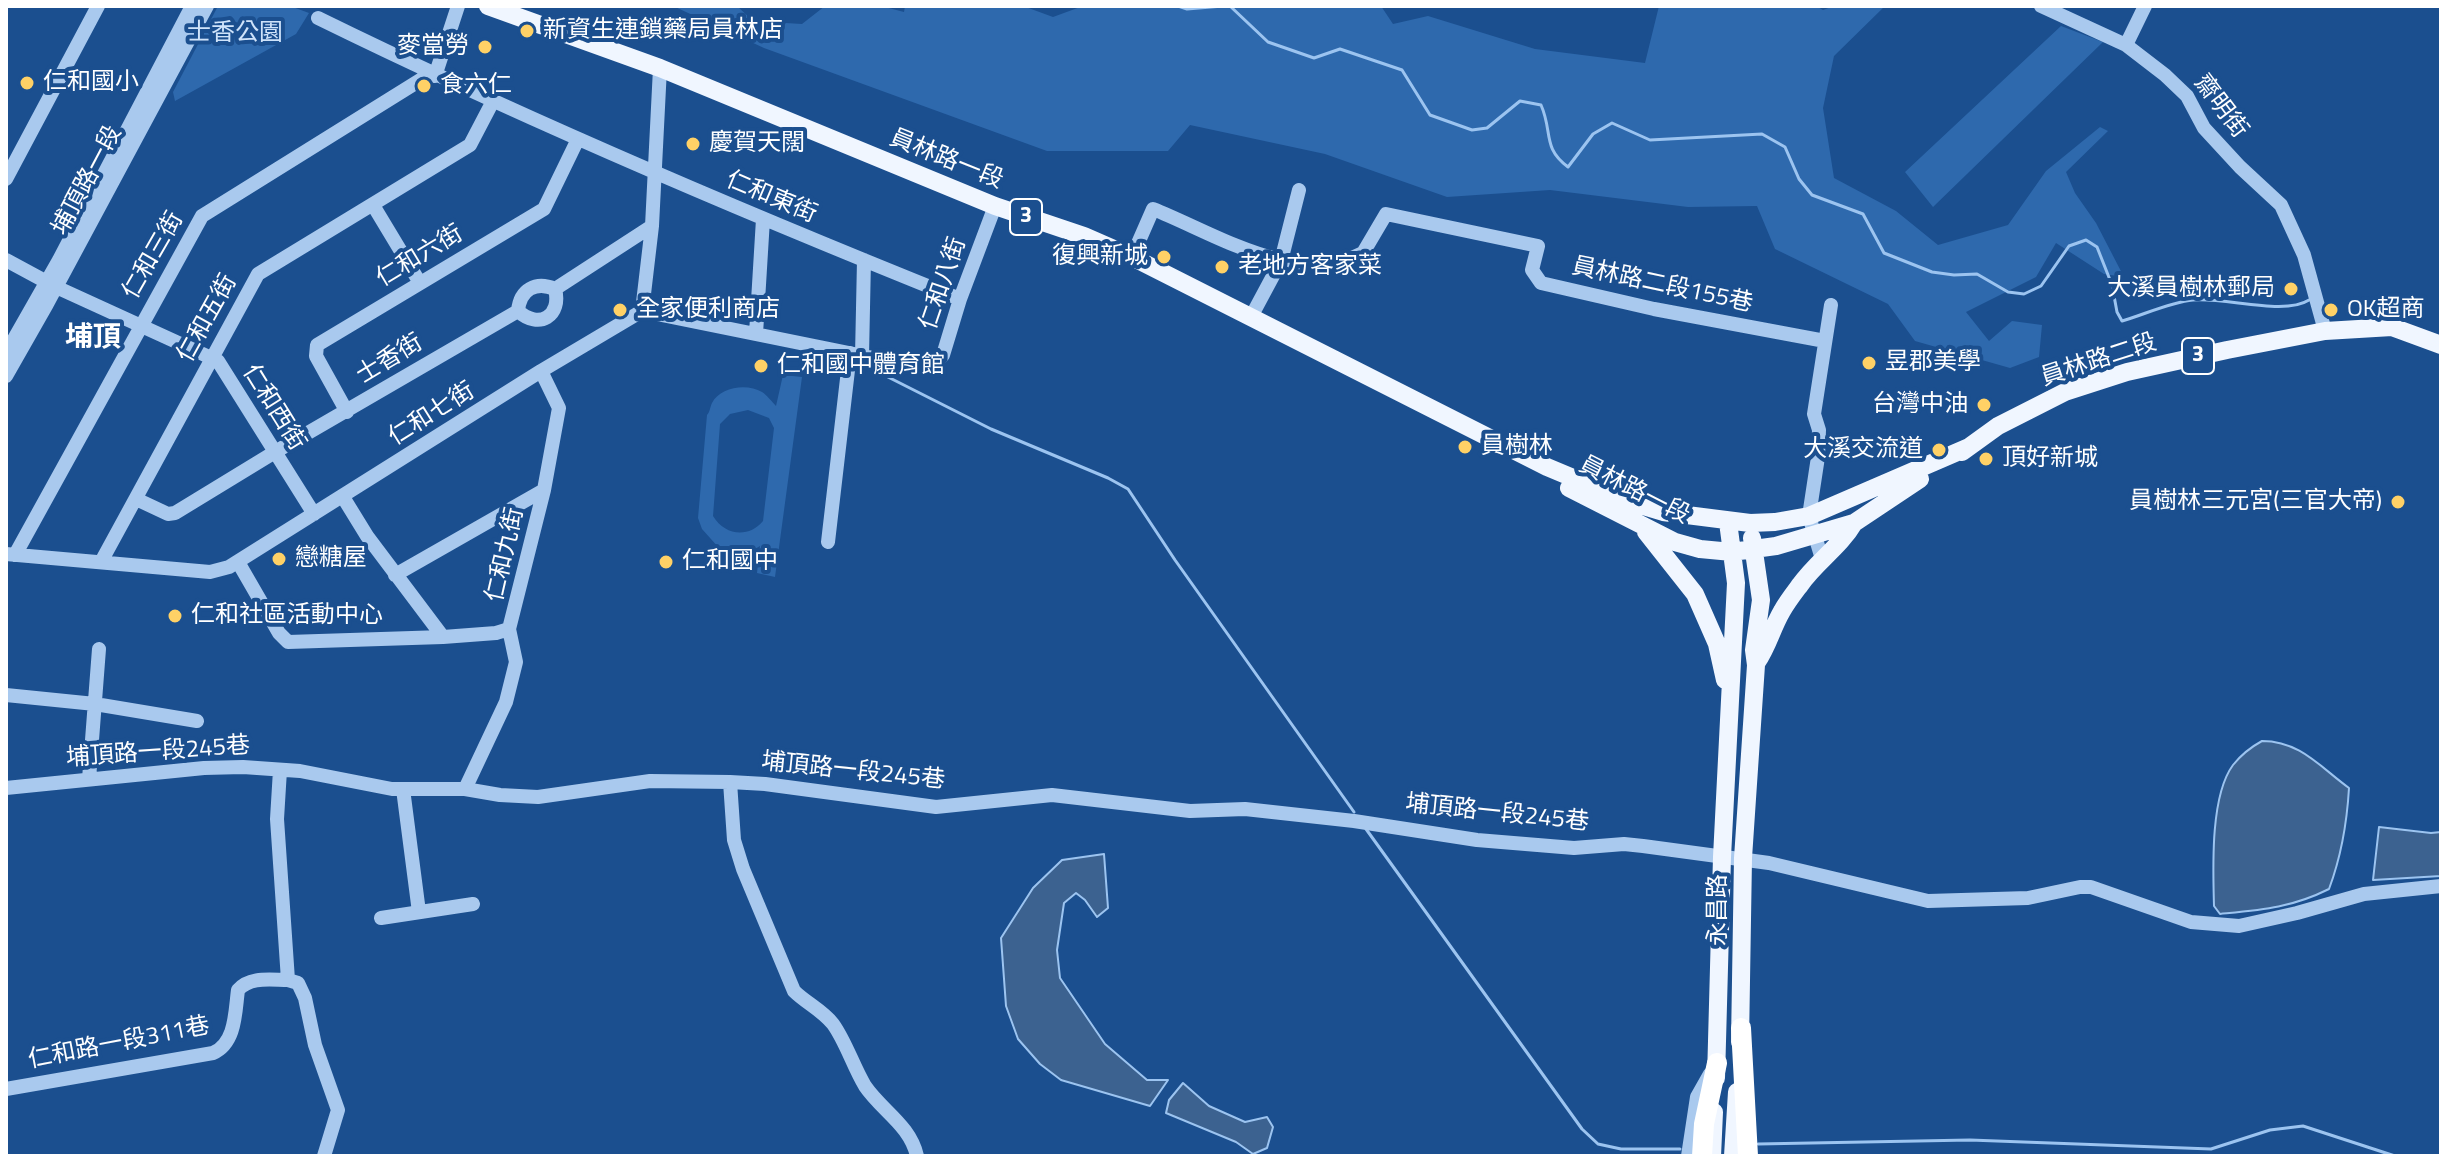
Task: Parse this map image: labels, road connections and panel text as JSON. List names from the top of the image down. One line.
{"streets":{"main road":["員林路一段","3","員林路二段","永昌路"],"street":["齋明街","埔頂路一段","仁和東街","仁和三街","仁和六街","仁和八街","員林路二段155巷","仁和五街","士香街","仁和西街","仁和七街","仁和九街","埔頂路一段245巷","仁和路一段311巷"]},"crossings":[["齋明街","員林路二段"],["員林路一段","仁和八街"],["員林路一段","員林路二段"],["員林路一段","永昌路"],["埔頂路一段","仁和西街"],["仁和東街","仁和三街"],["仁和東街","仁和六街"],["仁和東街","仁和八街"],["仁和東街","仁和五街"],["仁和三街","仁和西街"],["仁和三街","仁和七街"],["仁和六街","士香街"],["仁和八街","仁和七街"],["仁和五街","士香街"],["仁和五街","仁和西街"],["仁和五街","仁和七街"],["士香街","仁和西街"],["員林路二段","永昌路"],["仁和西街","仁和七街"],["仁和七街","仁和九街"],["埔頂路一段245巷","永昌路"]],"districts":["埔頂"],"parks":["士香公園"],"places":["新資生連鎖藥局員林店","麥當勞","仁和國小","食六仁","慶賀天闊","復興新城","老地方客家菜","大溪員樹林郵局","全家便利商店","OK超商","昱郡美學","仁和國中體育館","台灣中油","員樹林","大溪交流道","頂好新城","員樹林三元宮(三官大帝)","戀糖屋","仁和國中","仁和社區活動中心"]}
